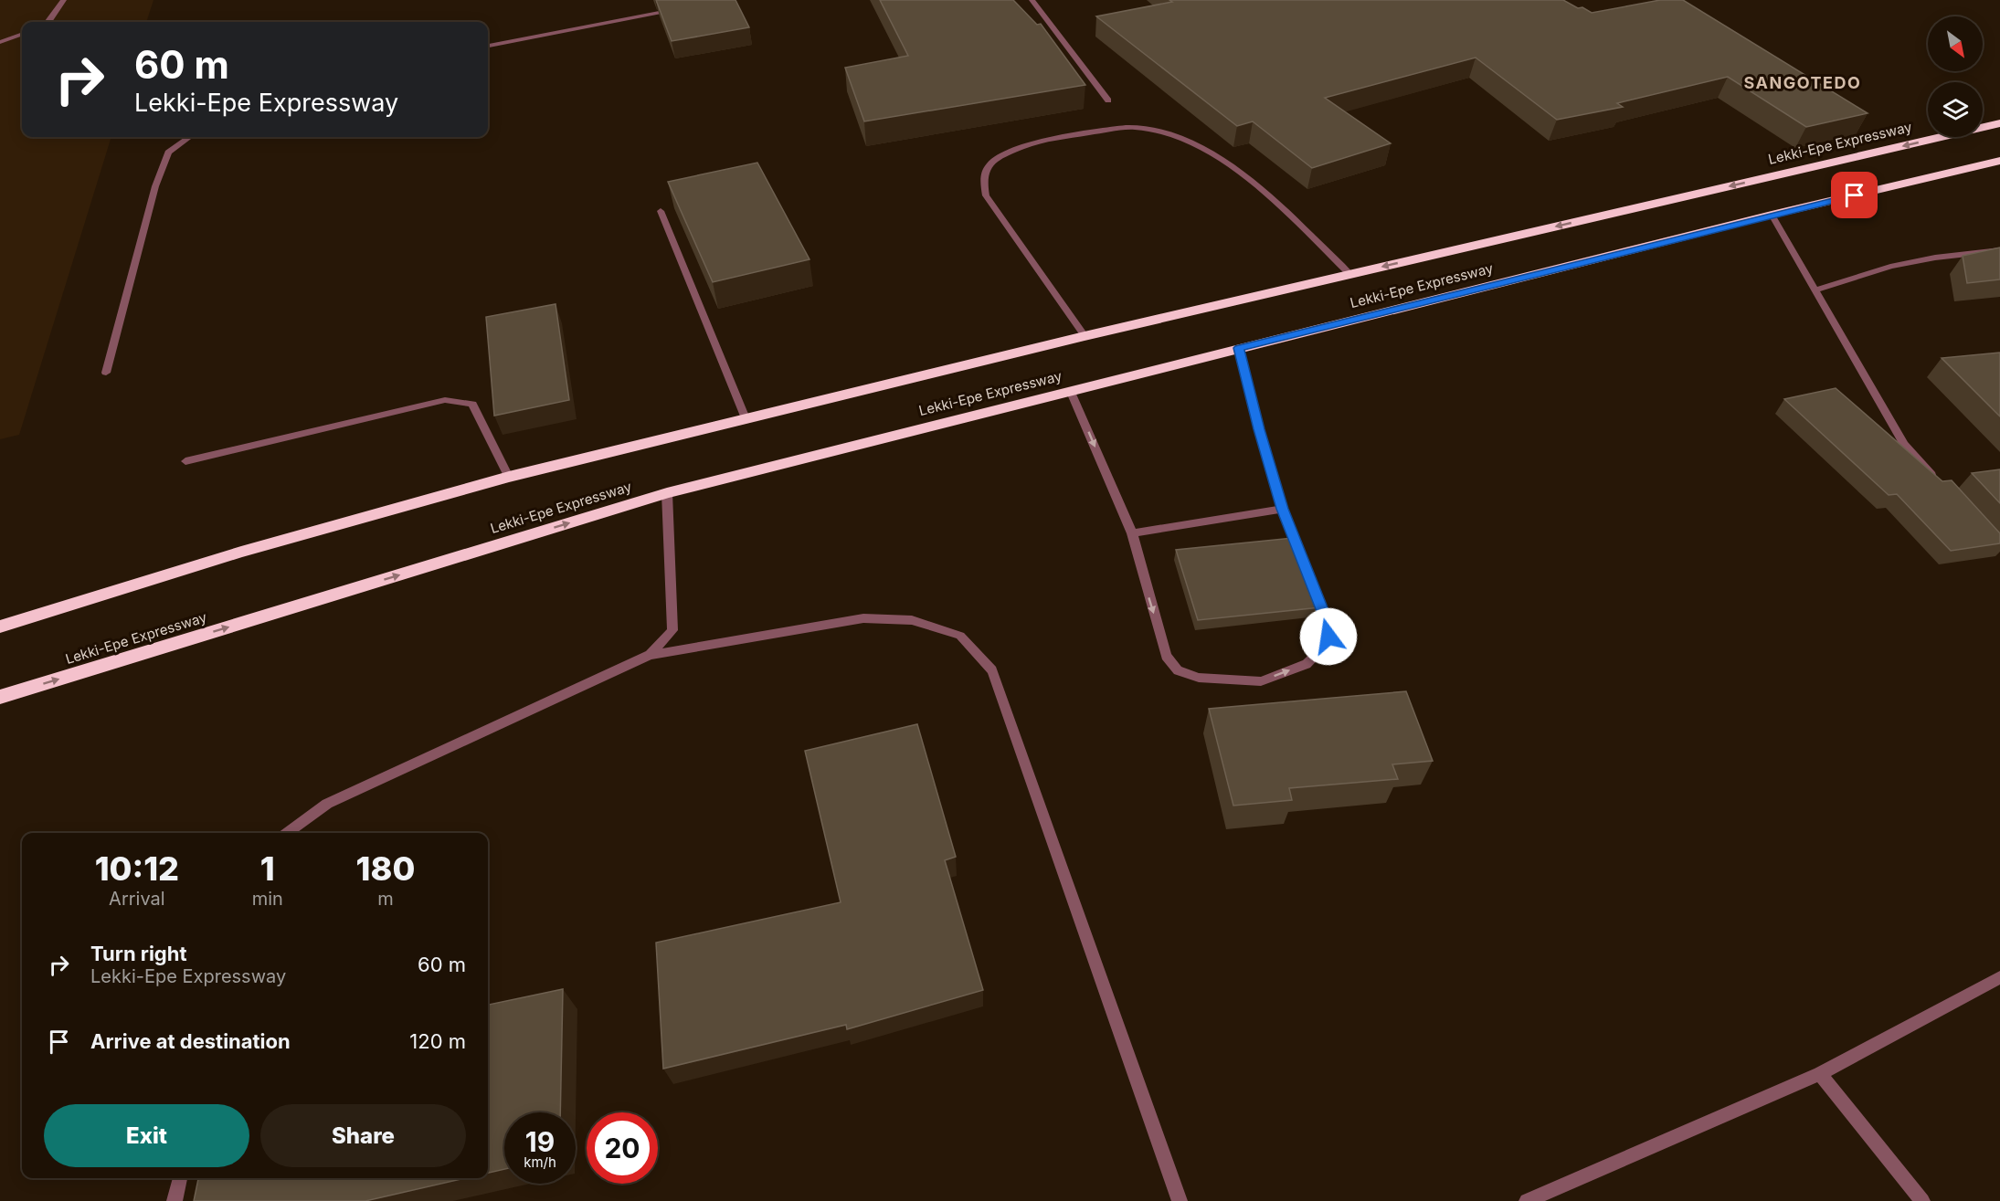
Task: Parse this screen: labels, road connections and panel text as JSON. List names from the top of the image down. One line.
{"streets":{"highway":["Lekki-Epe Expressway"]},"districts":["SANGOTEDO"],"north":"bottom right","page":{"turn":["60 m","Lekki-Epe Expressway"],"eta":["10:12","Arrival","1","min","180","m"],"list":[{"name":"Turn right","note":"Lekki-Epe Expressway","value":"60 m"},{"name":"Arrive at destination","value":"120 m"}],"buttons":["Exit","Share"],"speed":"19 km/h","limit":"20"}}
